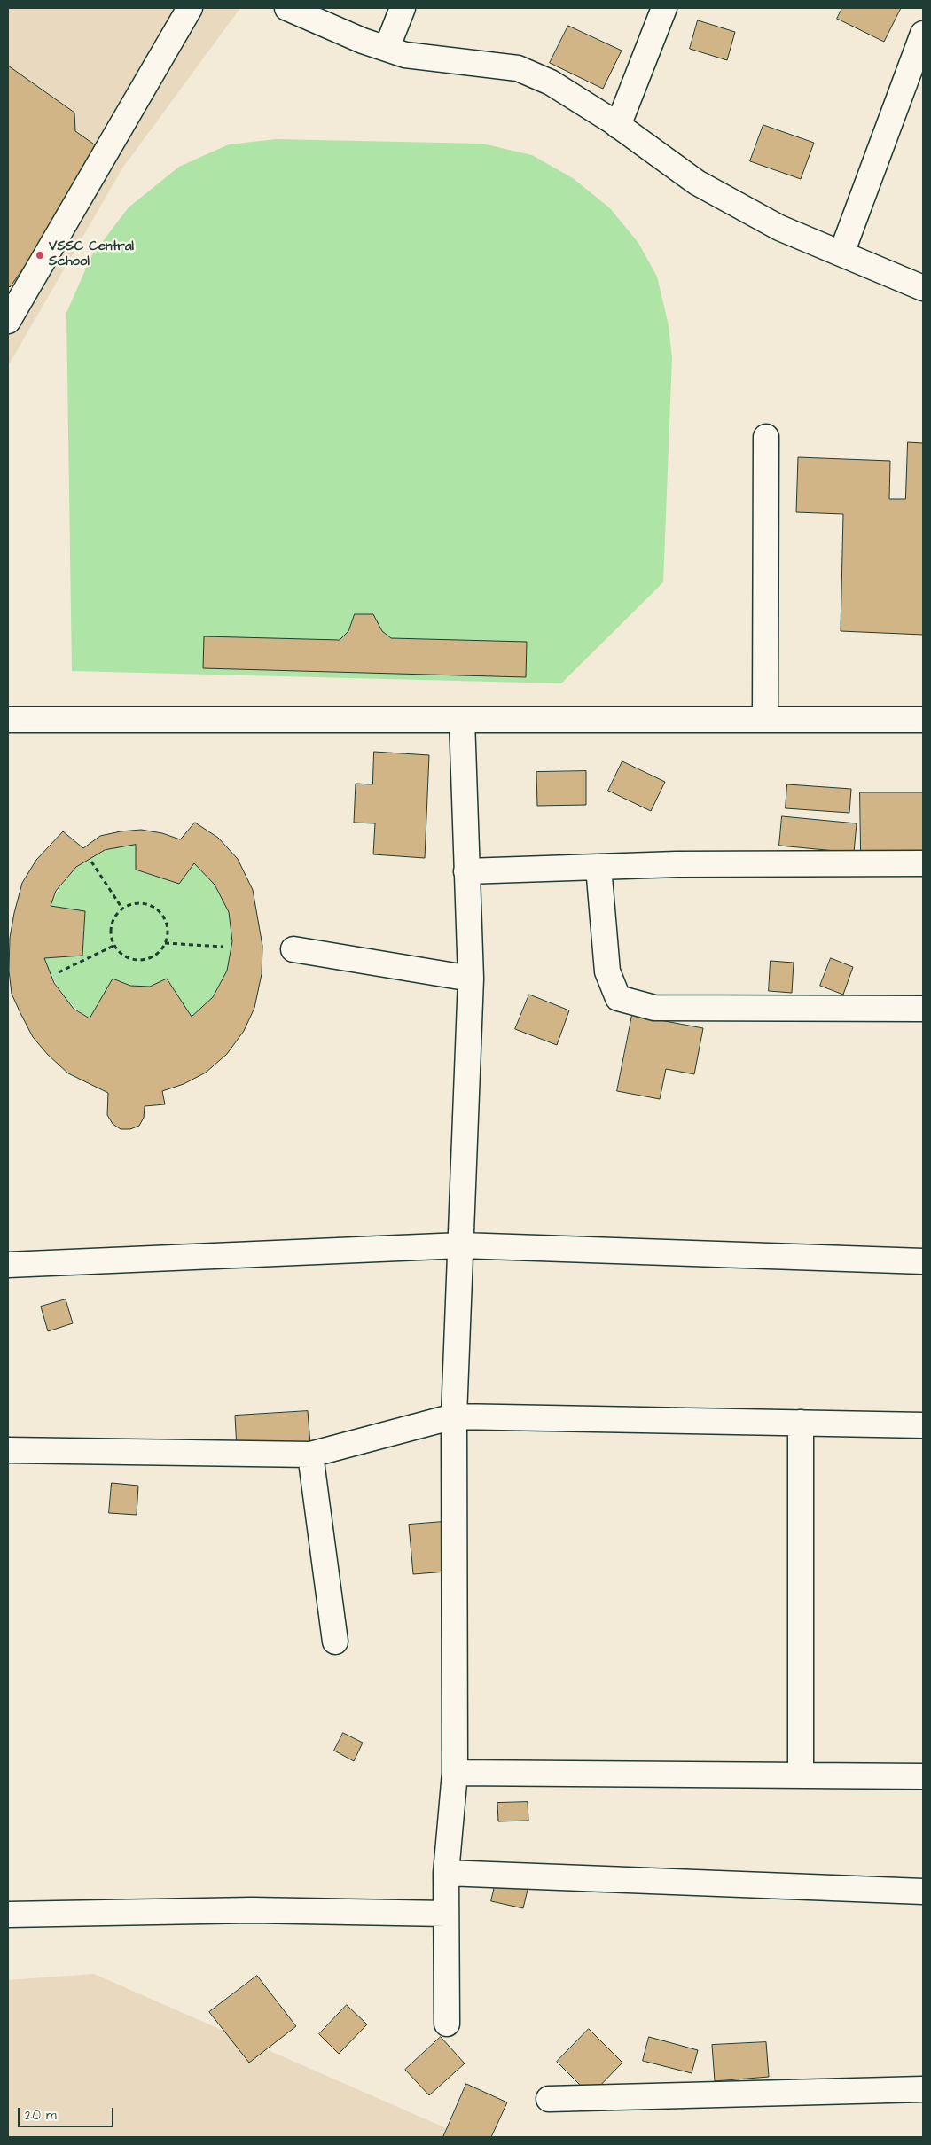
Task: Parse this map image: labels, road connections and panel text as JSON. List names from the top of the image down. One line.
{"places":["VSSC Central School"],"scale_bar":"20 m"}
